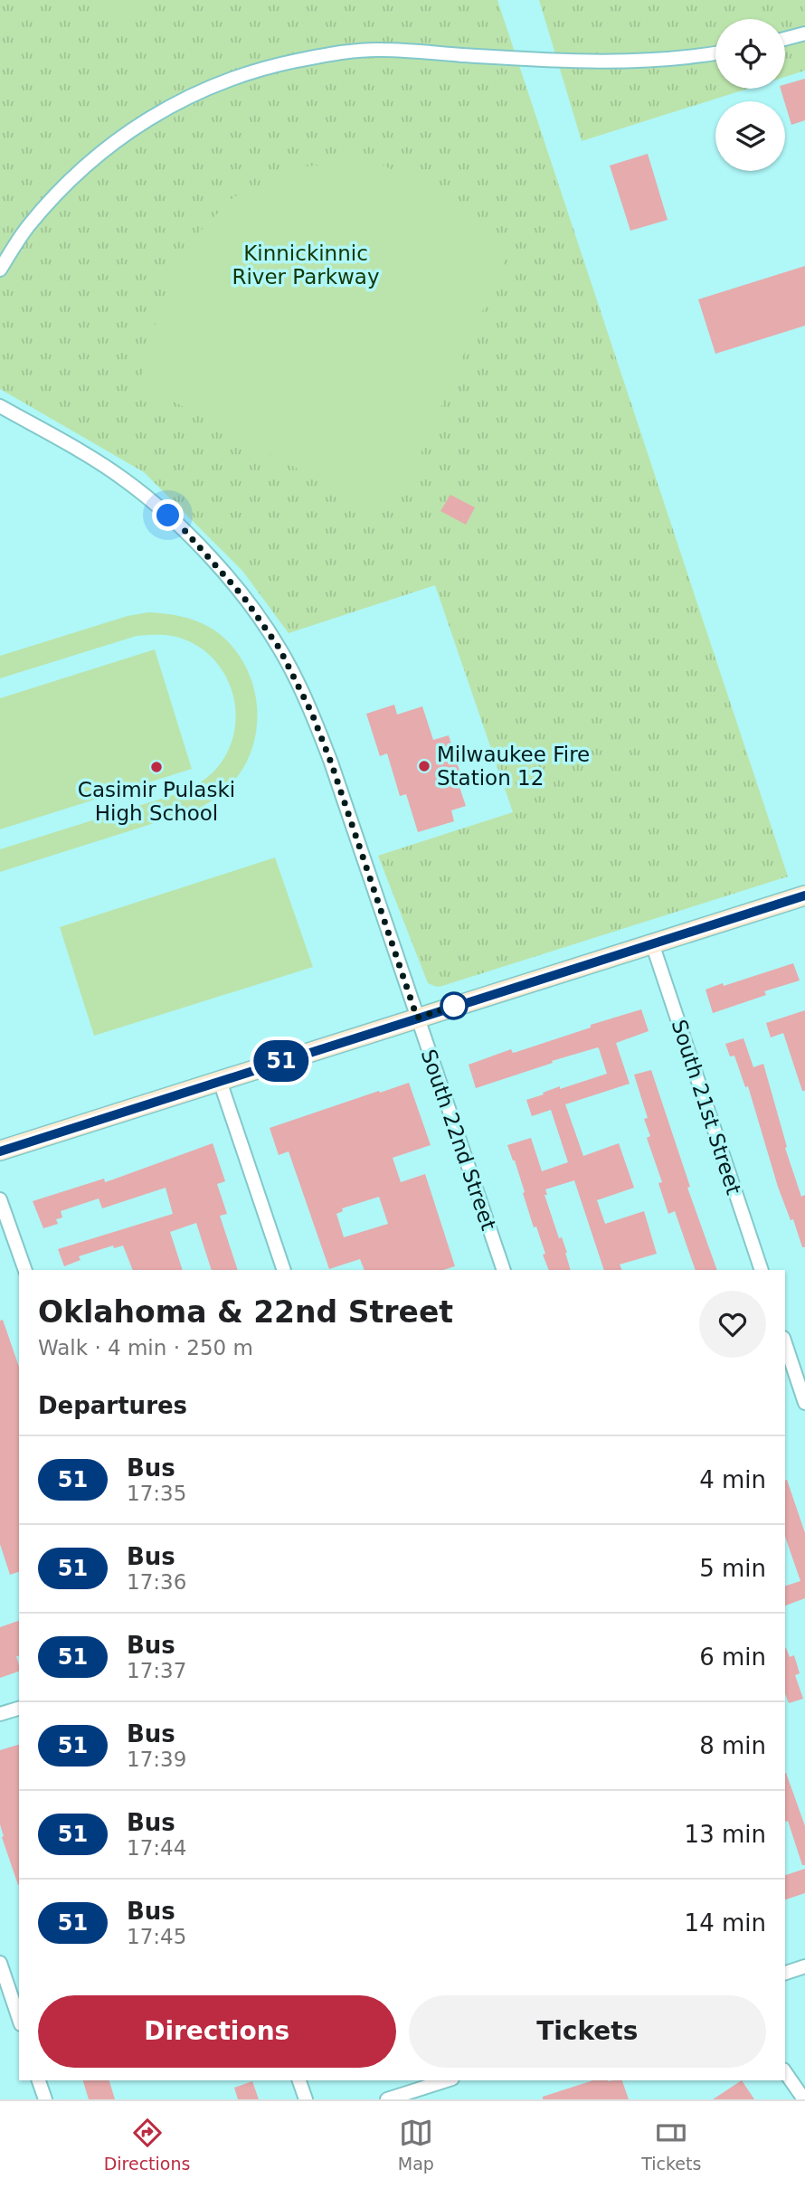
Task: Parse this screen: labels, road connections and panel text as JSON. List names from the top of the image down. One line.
{"streets":{"street":["South 21st Street","South 22nd Street"]},"parks":["Kinnickinnic River Parkway"],"places":["Milwaukee Fire Station 12","Casimir Pulaski High School"],"lines":["bus line 51"],"page":{"on_map":"51","heading":[["Oklahoma & 22nd Street","Walk · 4 min · 250 m"],"Departures"],"list":[{"mark":"51","name":"Bus","note":"17:35","value":"4 min"},{"mark":"51","name":"Bus","note":"17:36","value":"5 min"},{"mark":"51","name":"Bus","note":"17:37","value":"6 min"},{"mark":"51","name":"Bus","note":"17:39","value":"8 min"},{"mark":"51","name":"Bus","note":"17:44","value":"13 min"},{"mark":"51","name":"Bus","note":"17:45","value":"14 min"}],"buttons":["Directions","Tickets"],"tabs":["Directions","Map","Tickets"]}}
